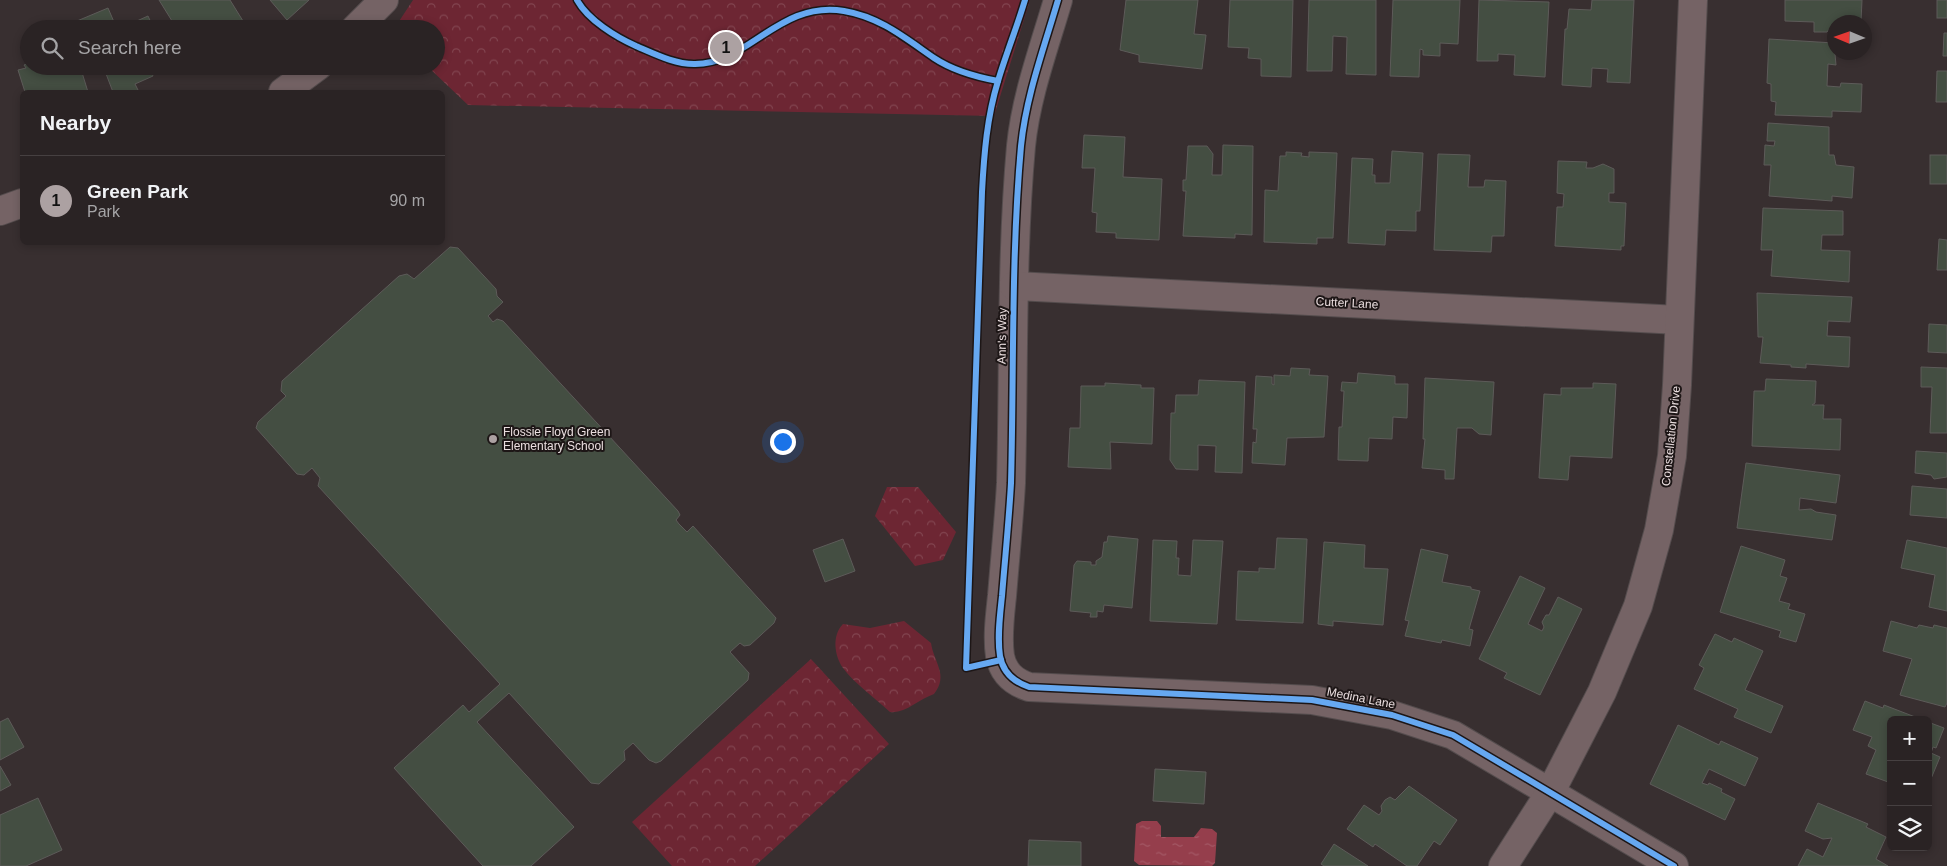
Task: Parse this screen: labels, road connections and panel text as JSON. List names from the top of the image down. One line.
{"streets":{"street":["Cutter Lane","Ann's Way","Constellation Drive","Medina Lane"]},"crossings":[["Cutter Lane","Ann's Way"],["Cutter Lane","Constellation Drive"],["Ann's Way","Medina Lane"],["Constellation Drive","Medina Lane"]],"places":["Flossie Floyd Green Elementary School"],"north":"left","page":{"search":"Search here","pins":"1","heading":"Nearby","list":[{"mark":"1","name":"Green Park","note":"Park","value":"90 m"}],"map_buttons":["+","−"]}}
